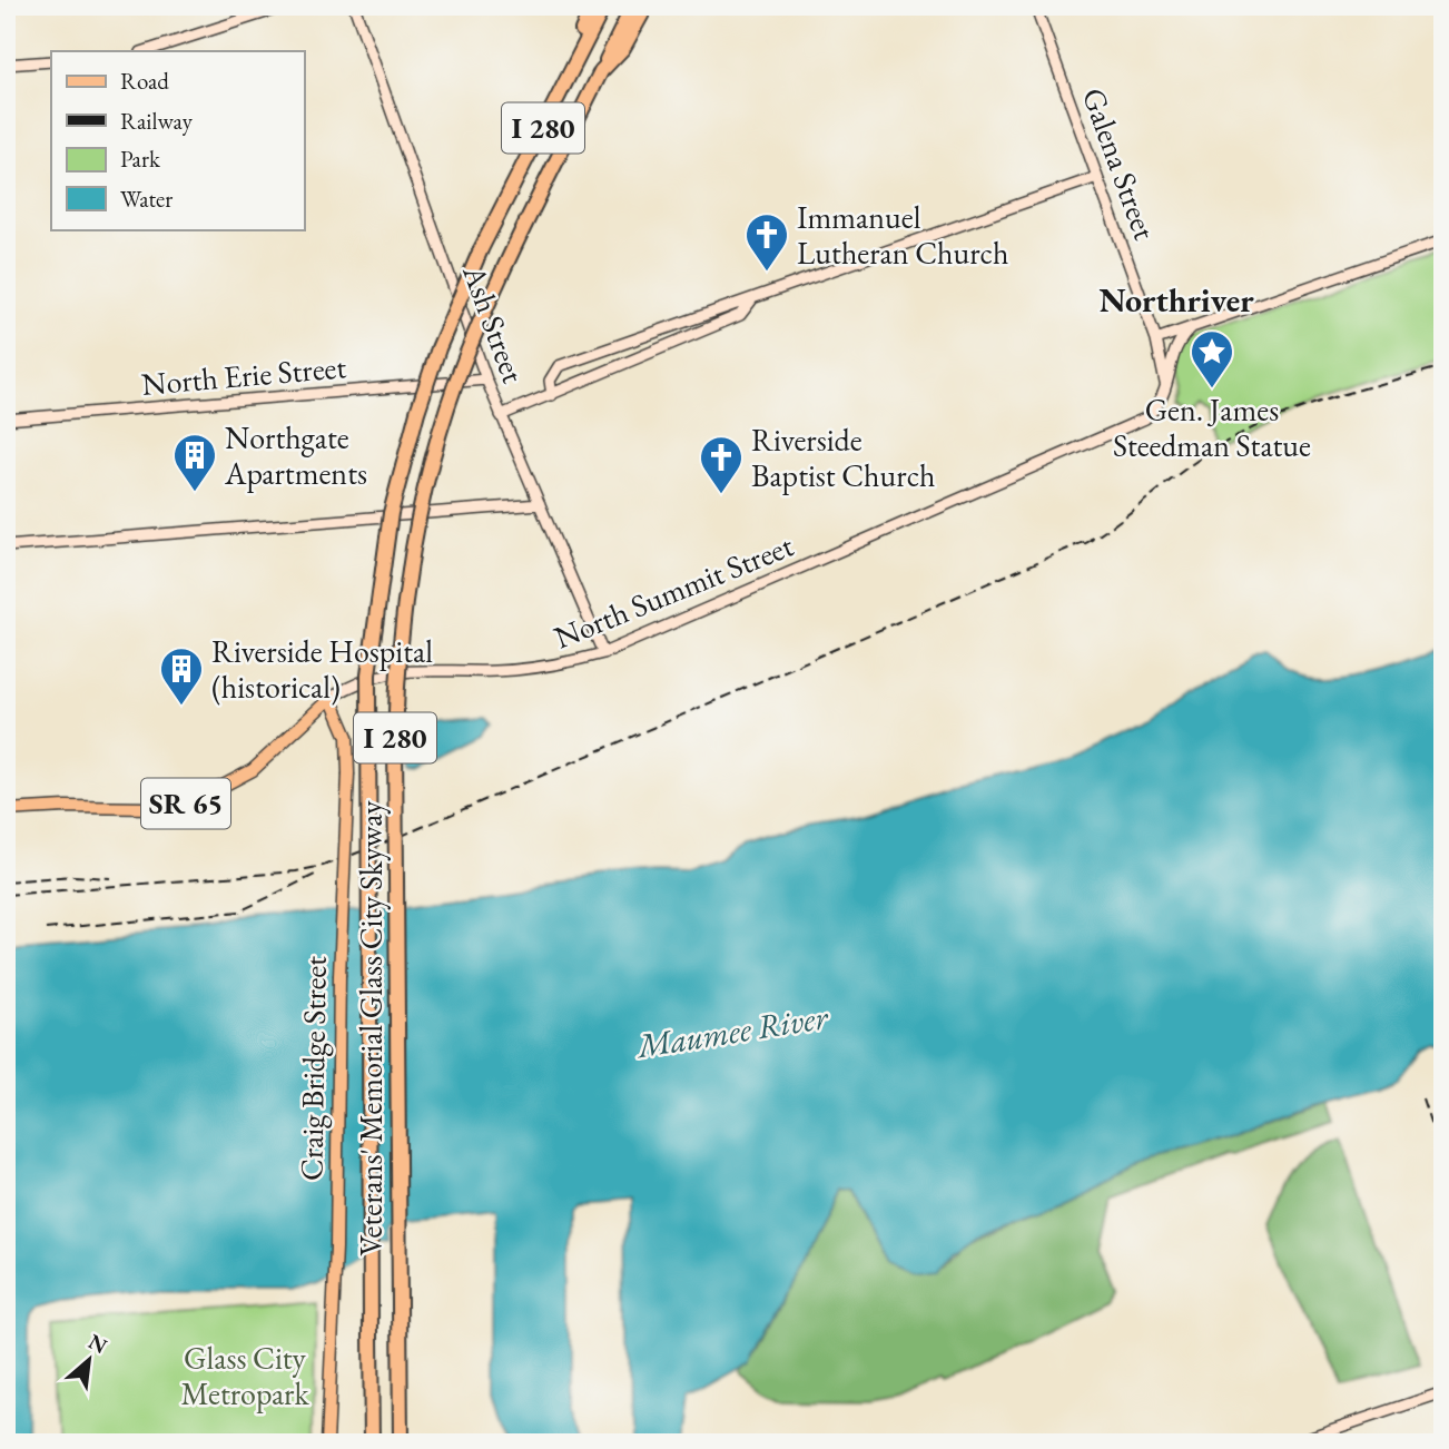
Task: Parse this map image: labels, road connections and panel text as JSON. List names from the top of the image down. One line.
{"streets":{"highway":["I 280","Veterans' Memorial Glass City Skyway"],"main road":["North Summit Street","SR 65","Craig Bridge Street"],"street":["Galena Street","Ash Street","North Erie Street"]},"crossings":[["Galena Street","North Summit Street"],["Ash Street","North Erie Street"],["Ash Street","North Summit Street"],["North Summit Street","Craig Bridge Street"]],"districts":["Northriver"],"water":["Maumee River"],"parks":["Glass City Metropark"],"places":{"church":["Immanuel Lutheran Church","Riverside Baptist Church"],"place":["Gen. James Steedman Statue"],"building":["Northgate Apartments","Riverside Hospital (historical)"]},"legend":["Road","Railway","Park","Water"],"north":"top right"}
